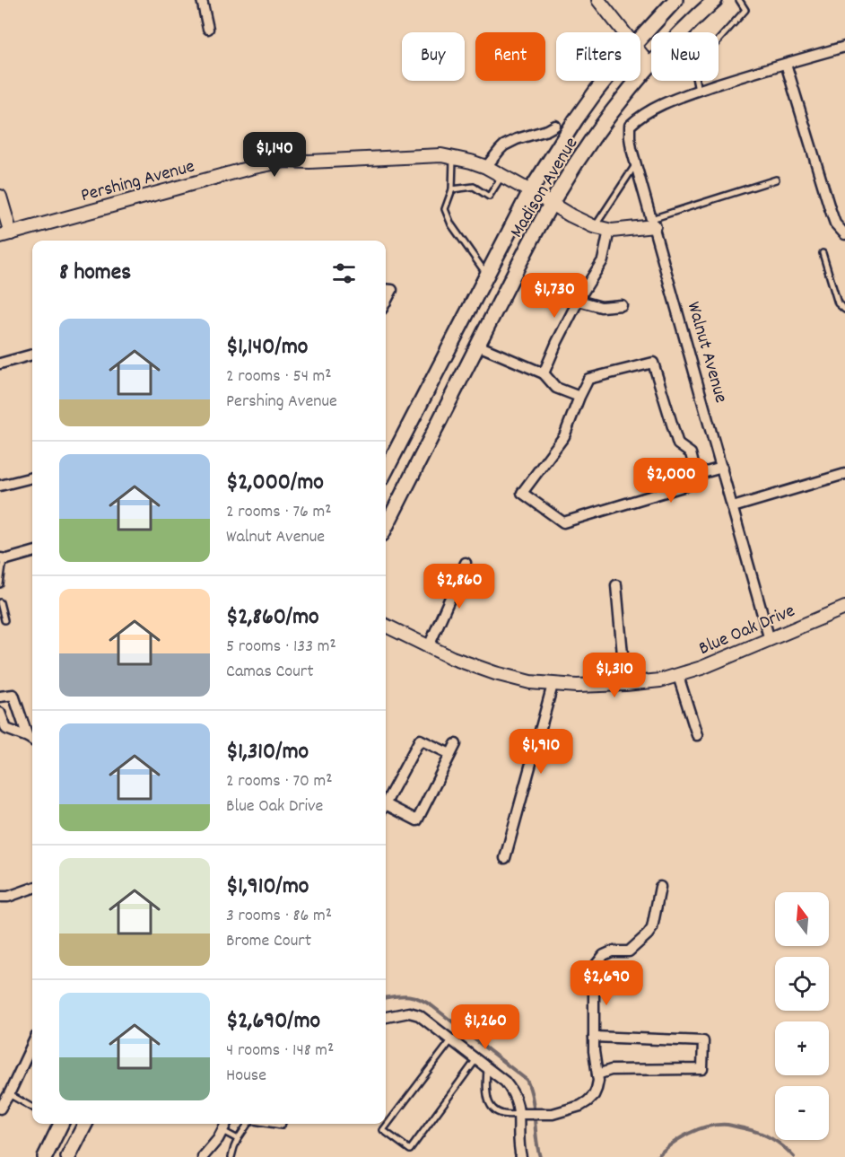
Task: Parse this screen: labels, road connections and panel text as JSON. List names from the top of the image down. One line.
{"streets":{"main road":["Madison Avenue"],"street":["Pershing Avenue","Walnut Avenue","Blue Oak Drive"]},"crossings":[["Pershing Avenue","Madison Avenue"],["Pershing Avenue","Walnut Avenue"],["Walnut Avenue","Blue Oak Drive"]],"north":"top","page":{"chip":["Buy","Rent","Filters","New"],"price":["$1,140","$1,730","$2,000","$2,860","$1,310","$1,910","$2,690","$1,260"],"heading":"8 homes","list":[{"name":"$1,140/mo","note":"2 rooms · 54 m² · Pershing Avenue"},{"name":"$2,000/mo","note":"2 rooms · 76 m² · Walnut Avenue"},{"name":"$2,860/mo","note":"5 rooms · 133 m² · Camas Court"},{"name":"$1,310/mo","note":"2 rooms · 70 m² · Blue Oak Drive"},{"name":"$1,910/mo","note":"3 rooms · 86 m² · Brome Court"},{"name":"$2,690/mo","note":"4 rooms · 148 m² · House"}],"map_buttons":["+","−"]}}
